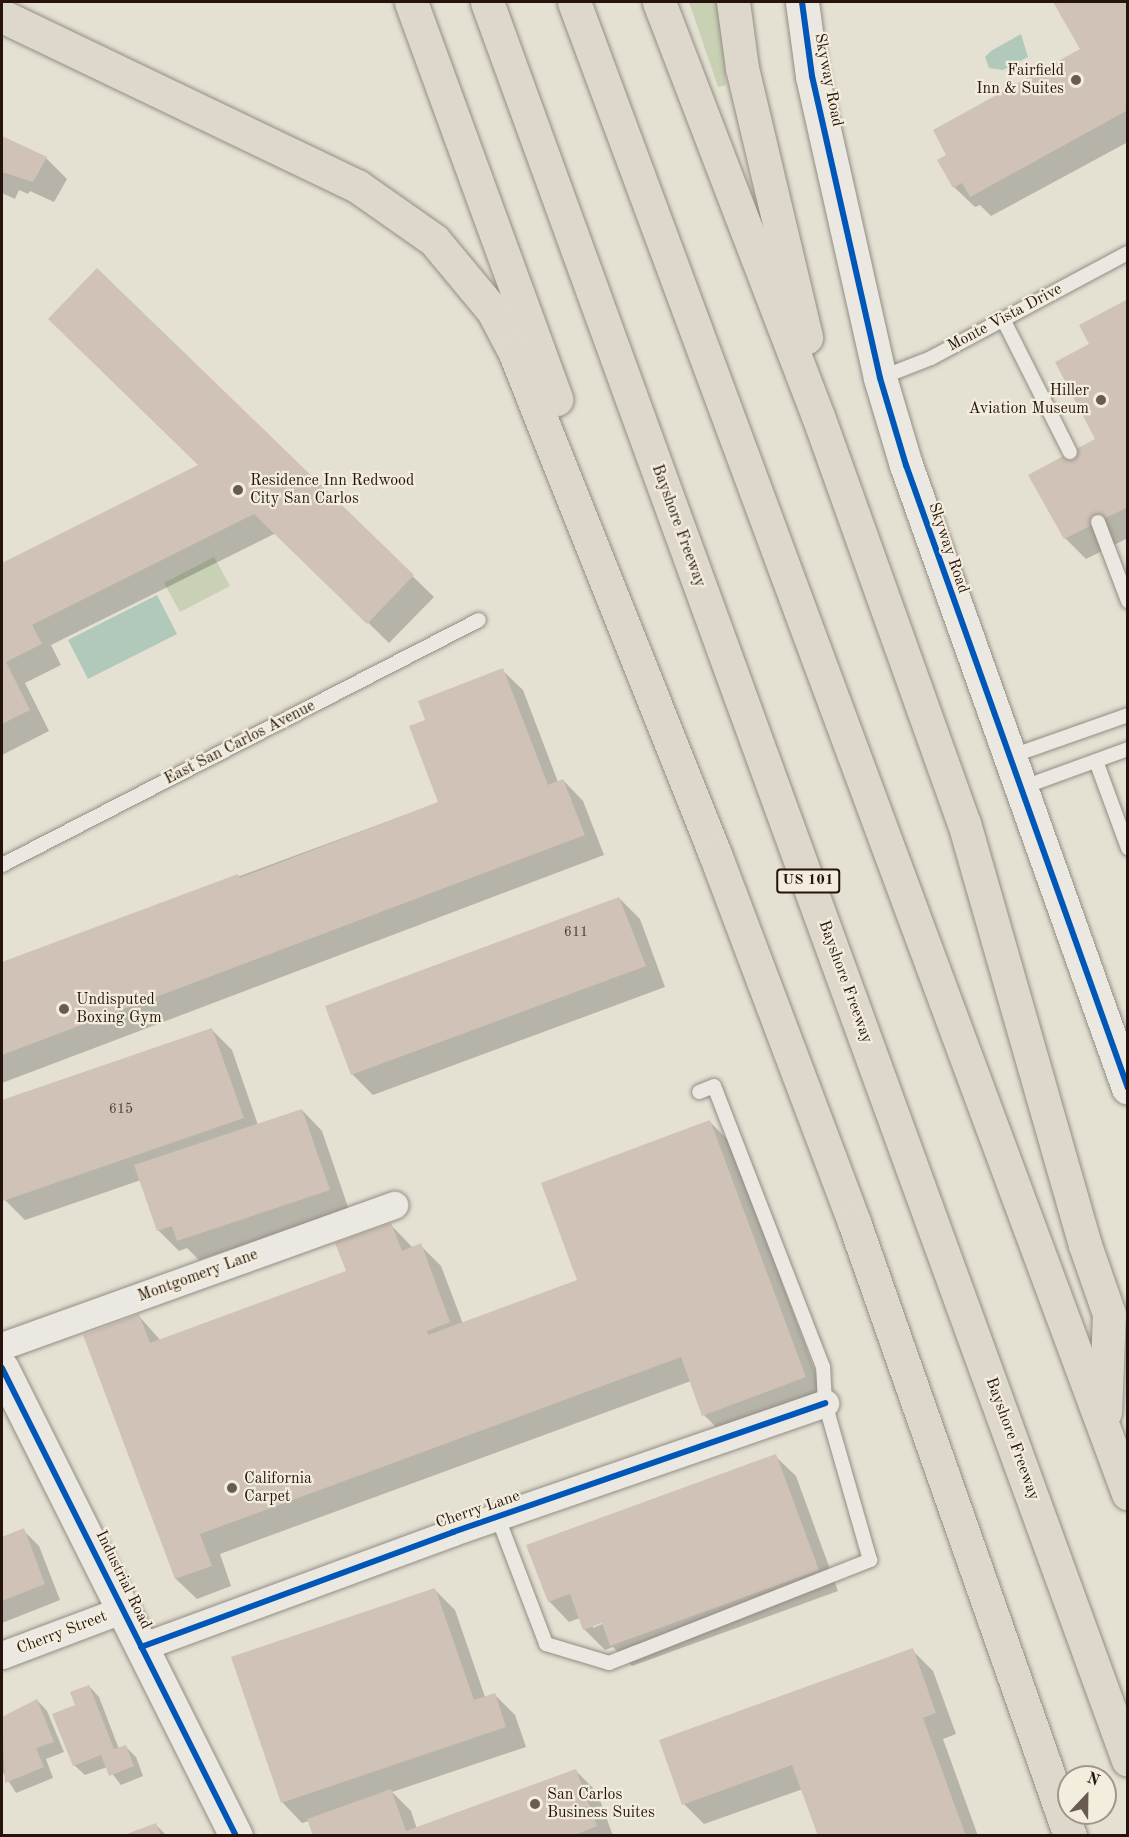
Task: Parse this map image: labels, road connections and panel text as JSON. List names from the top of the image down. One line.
{"streets":{"highway":["Bayshore Freeway","US 101"],"street":["Skyway Road","Montgomery Lane","Cherry Lane","Industrial Road","Cherry Street"],"lane":["Monte Vista Drive","East San Carlos Avenue"]},"crossings":[["Skyway Road","Monte Vista Drive"],["Cherry Lane","Industrial Road"],["Industrial Road","Cherry Street"]],"places":["Fairfield Inn & Suites","Hiller Aviation Museum","Residence Inn Redwood City San Carlos","Undisputed Boxing Gym","California Carpet","San Carlos Business Suites"],"house_numbers":["611","615"],"north":"top"}
